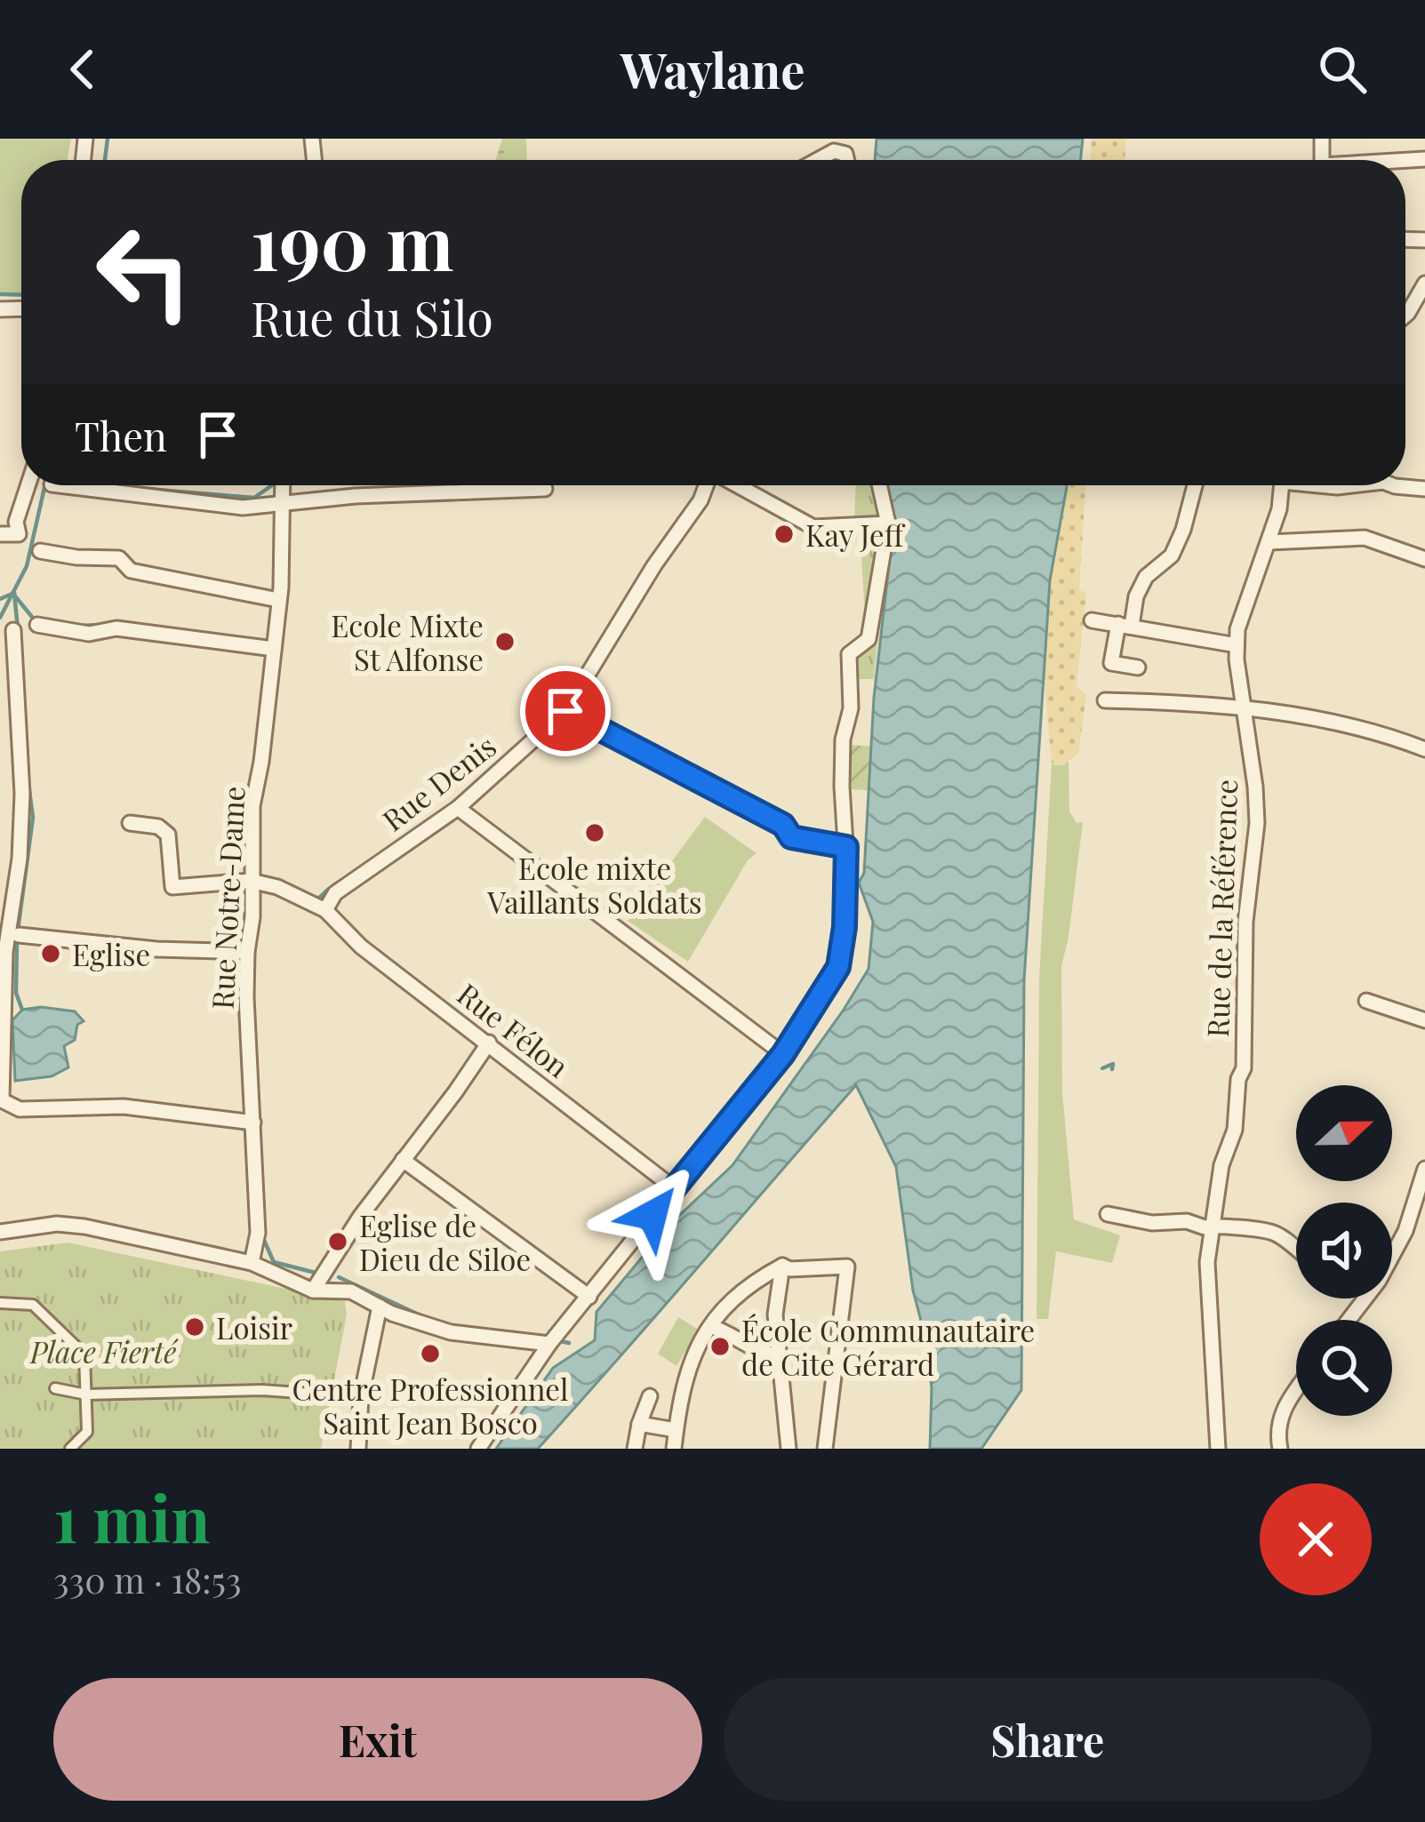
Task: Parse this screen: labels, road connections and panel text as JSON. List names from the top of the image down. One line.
{"streets":{"street":["Rue Denis","Rue Notre-Dame","Rue de la Référence","Rue Félon"]},"crossings":[["Rue Denis","Rue Félon"],["Rue Notre-Dame","Rue Félon"]],"parks":["Place Fierté"],"places":["Kay Jeff","Ecole Mixte St Alfonse","Ecole mixte Vaillants Soldats","Eglise","Eglise de Dieu de Siloe","Loisir","École Communautaire de Cite Gérard","Centre Professionnel Saint Jean Bosco"],"north":"right","page":{"header":"Waylane","turn":["190 m","Rue du Silo"],"then":"Then","heading":["1 min","330 m · 18:53"],"buttons":["Exit","Share"]}}
